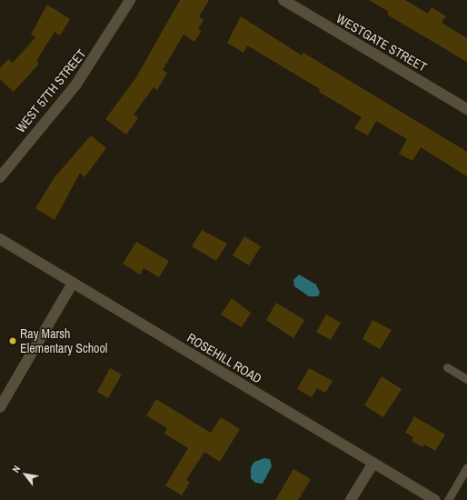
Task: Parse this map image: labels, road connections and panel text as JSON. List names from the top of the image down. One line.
{"streets":{"street":["WESTGATE STREET","WEST 57TH STREET","ROSEHILL ROAD"]},"places":["Ray Marsh Elementary School"],"north":"top left"}
